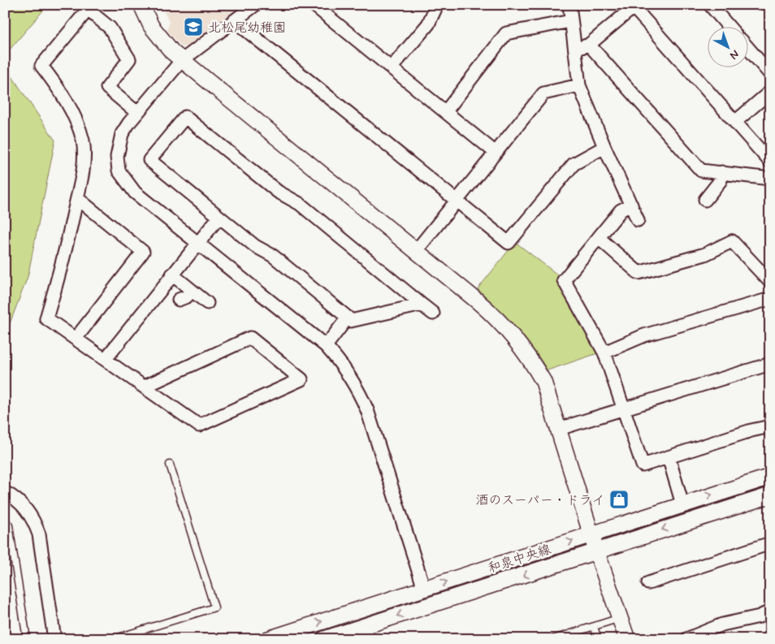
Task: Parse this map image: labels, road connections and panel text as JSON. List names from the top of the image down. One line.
{"streets":{"street":["和泉中央線"]},"places":{"school or university":["北松尾幼稚園"],"shop":["酒のスーパー・ドライ"]},"north":"bottom right"}
